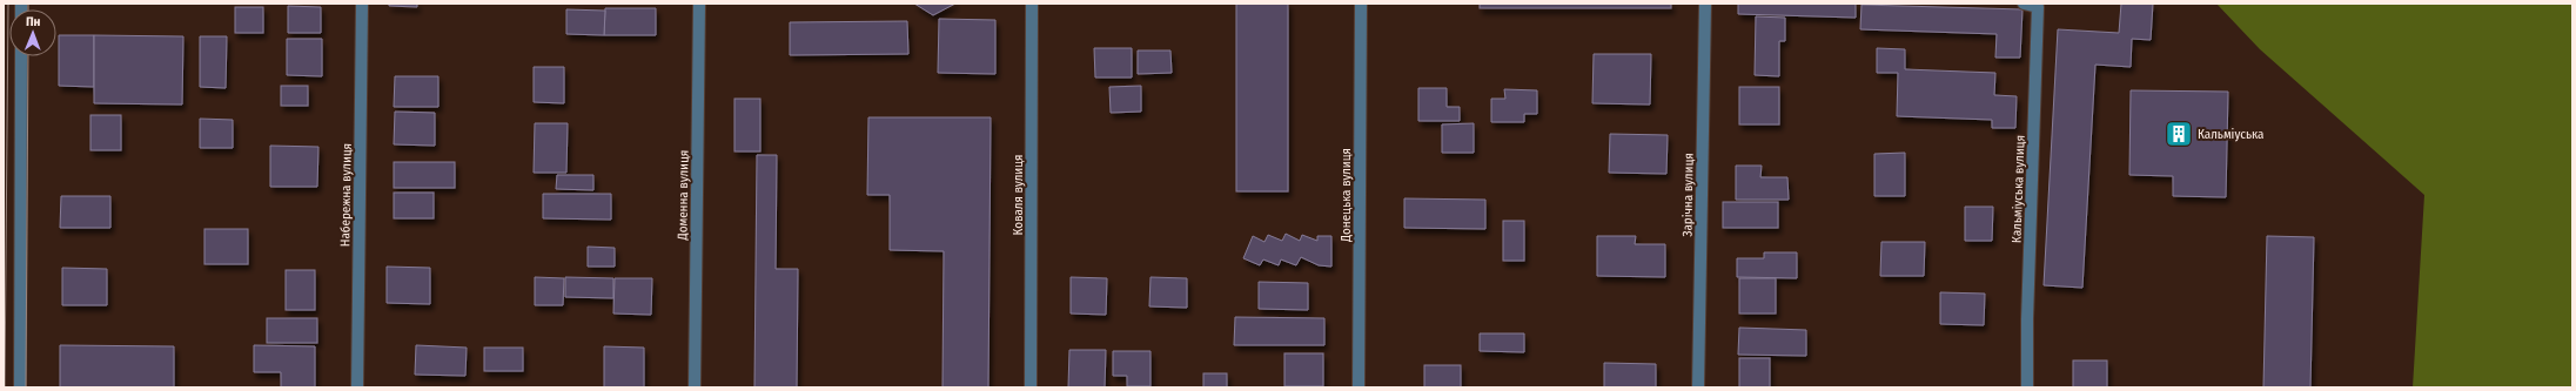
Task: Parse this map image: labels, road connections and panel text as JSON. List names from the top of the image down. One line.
{"streets":{"street":["Кальміуська вулиця","Набережна вулиця","Доменна вулиця","Коваля вулиця","Донецька вулиця","Зарічна вулиця"]},"places":{"building":["Кальміуська"]},"north":"top"}
